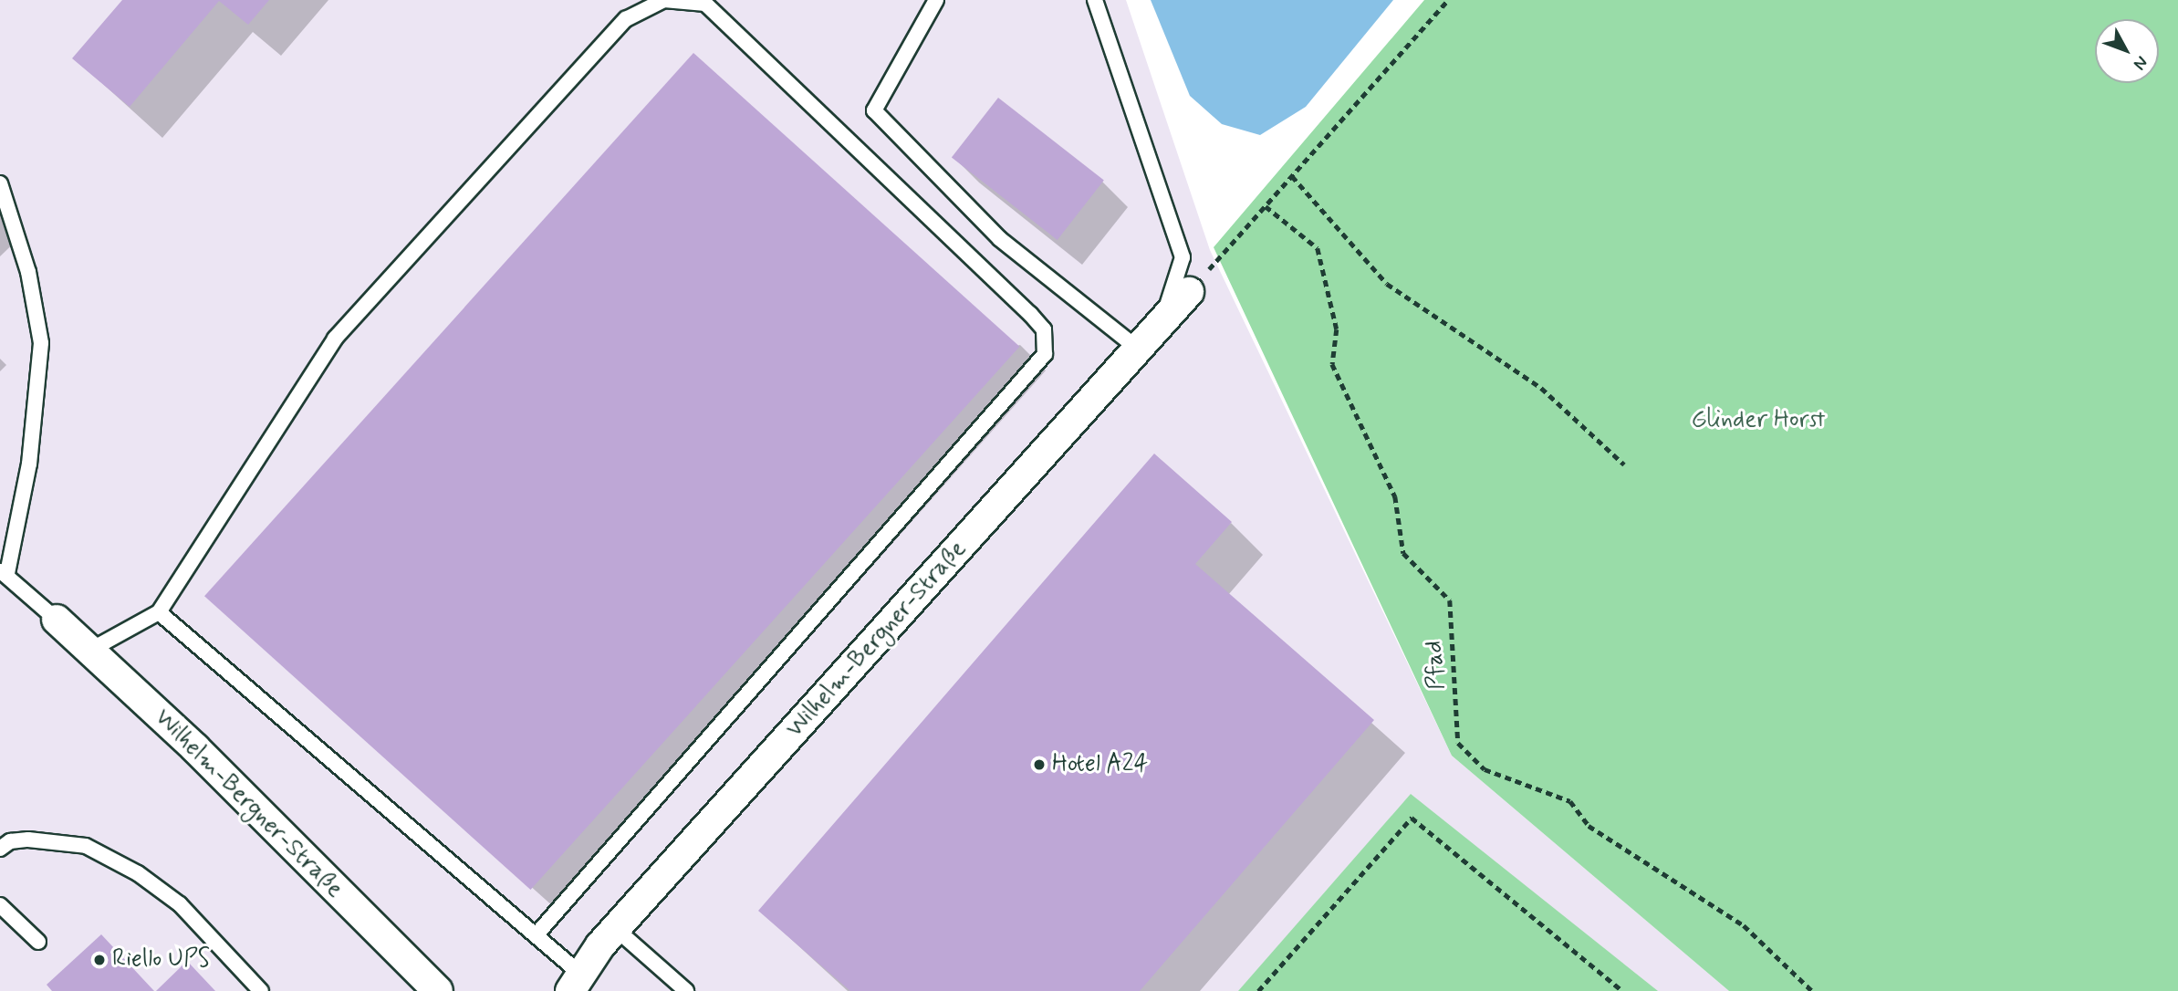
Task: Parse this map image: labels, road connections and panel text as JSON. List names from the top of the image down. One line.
{"streets":{"street":["Wilhelm-Bergner-Straße"],"path":["Pfad"]},"parks":["Glinder Horst"],"places":["Hotel A24","Riello UPS"],"north":"bottom right"}
